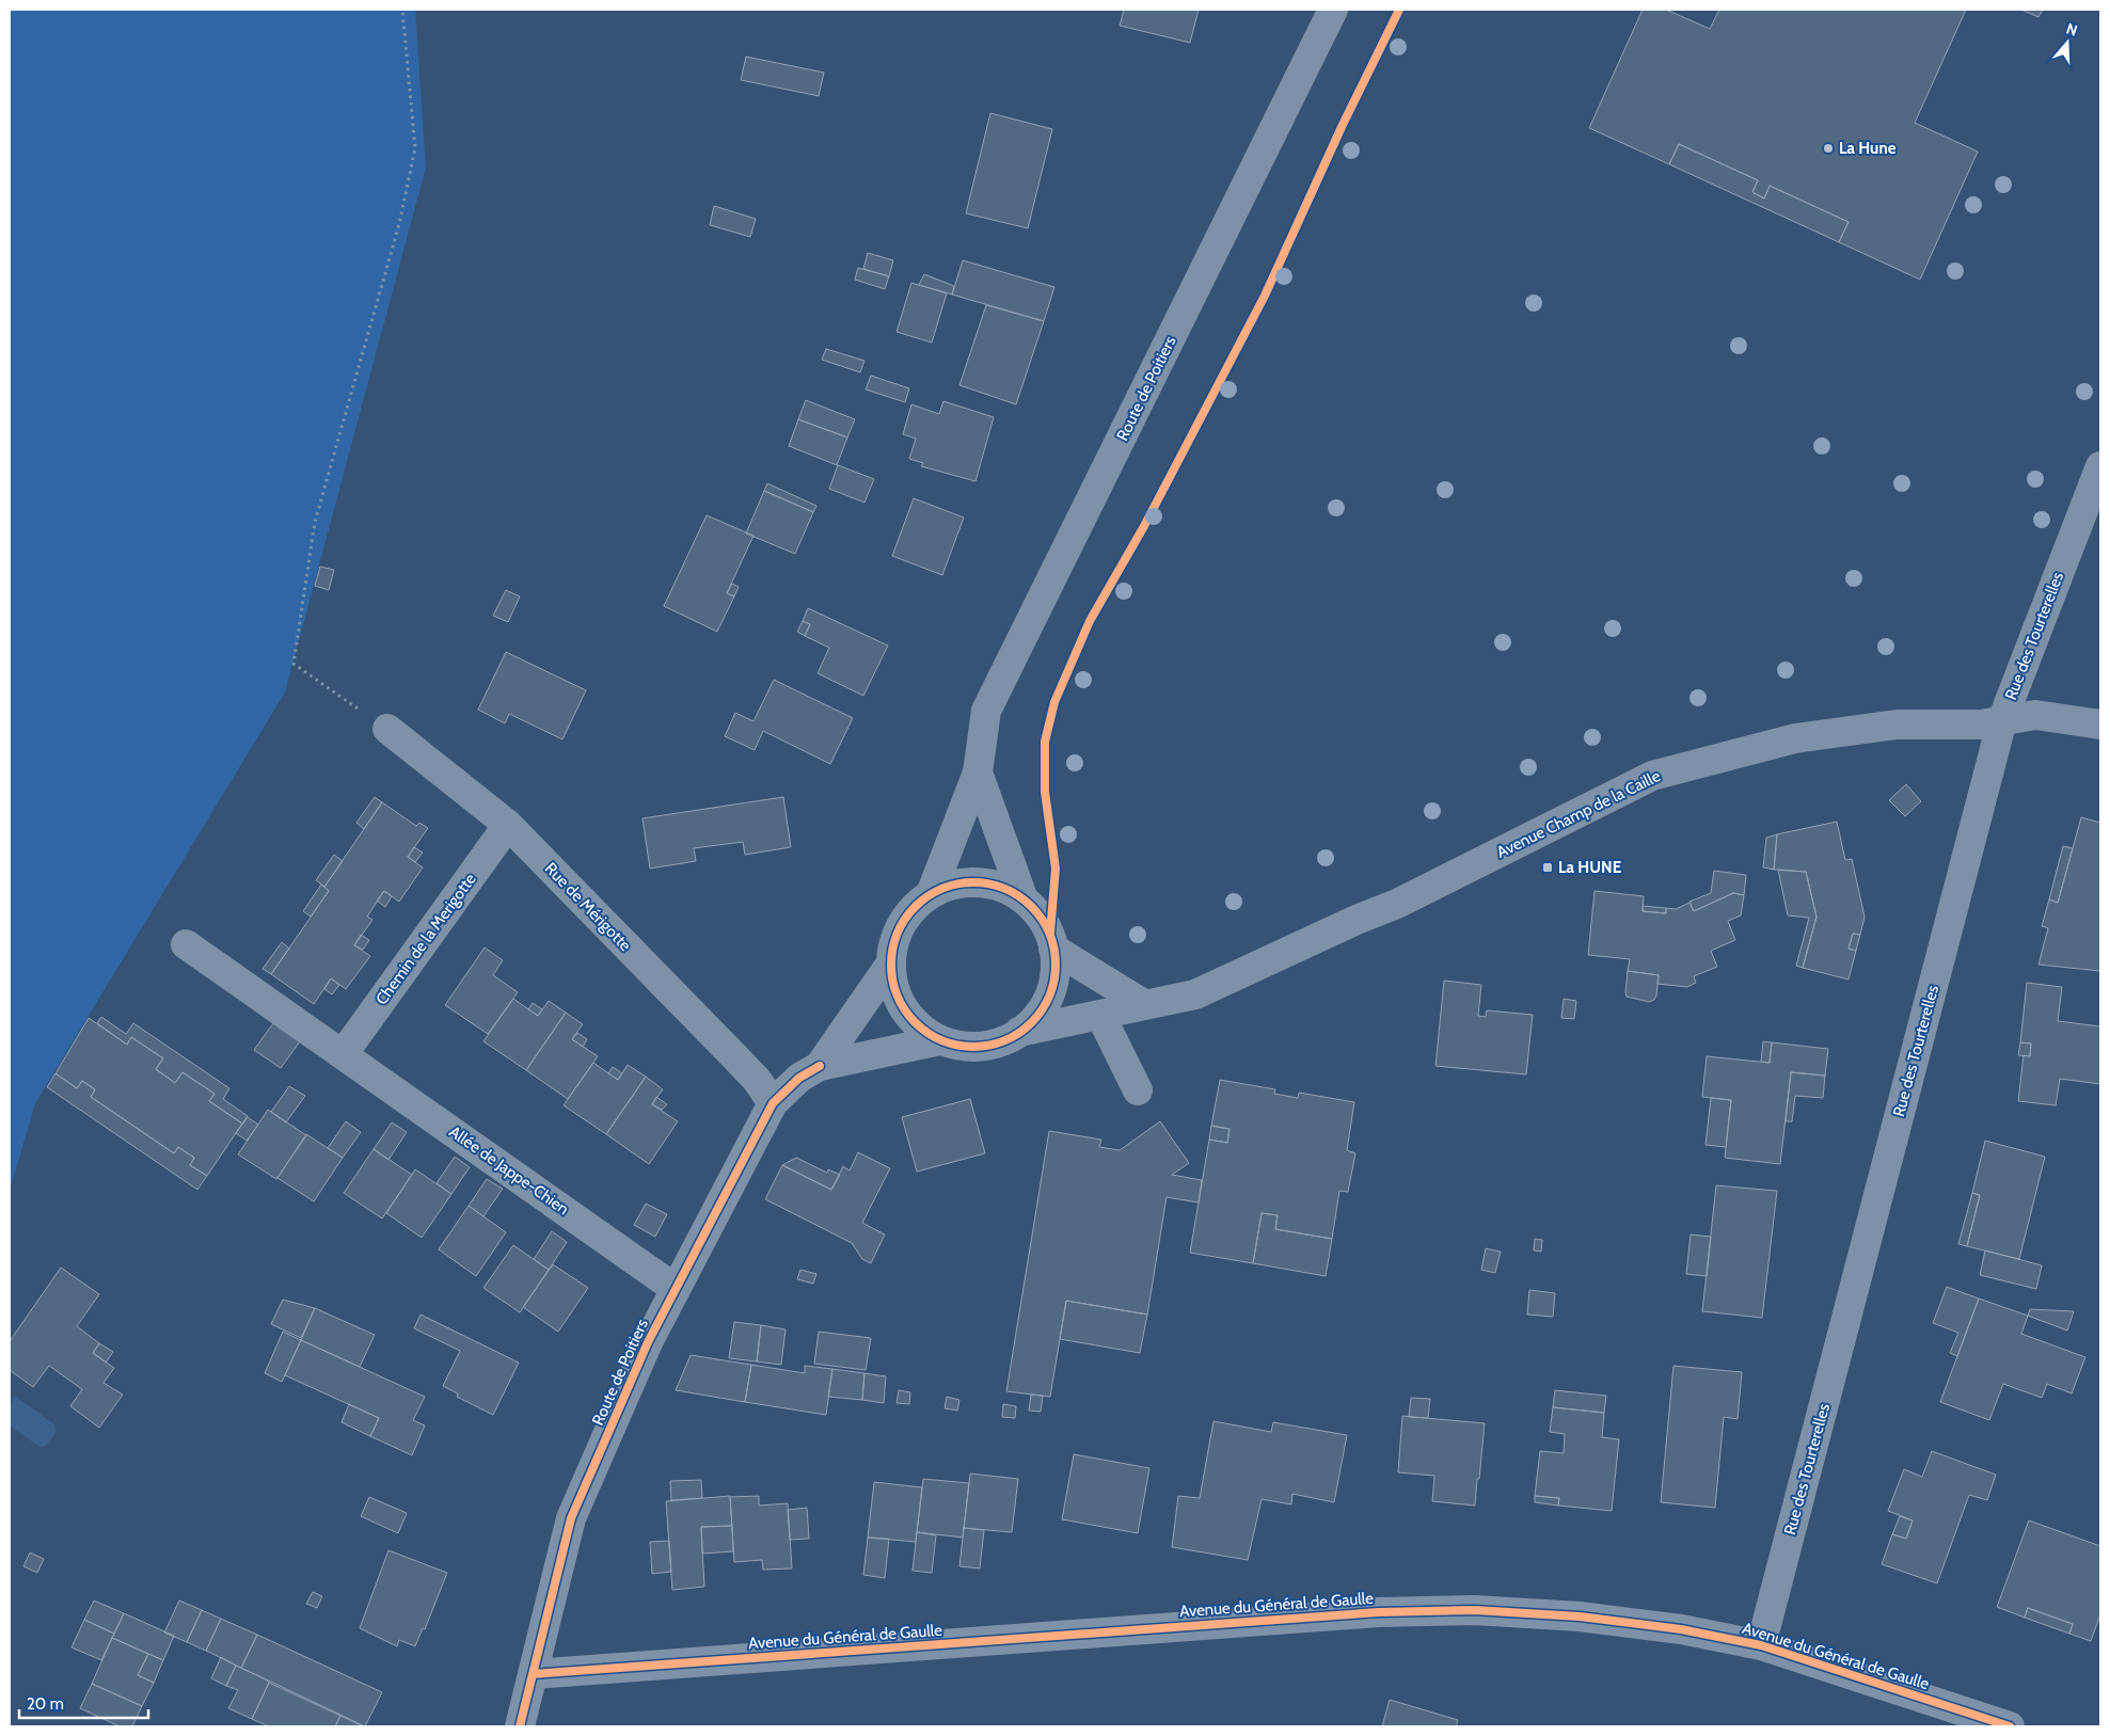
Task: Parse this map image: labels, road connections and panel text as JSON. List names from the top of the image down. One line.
{"streets":{"street":["Route de Poitiers","Rue des Tourterelles","Avenue Champ de la Caille","Rue de Mérigotte","Chemin de la Merigotte","Allée de Jappe-Chien","Avenue du Général de Gaulle"]},"crossings":[["Route de Poitiers","Avenue Champ de la Caille"],["Route de Poitiers","Rue de Mérigotte"],["Route de Poitiers","Allée de Jappe-Chien"],["Route de Poitiers","Avenue du Général de Gaulle"],["Rue des Tourterelles","Avenue Champ de la Caille"],["Rue des Tourterelles","Avenue du Général de Gaulle"],["Rue de Mérigotte","Chemin de la Merigotte"],["Chemin de la Merigotte","Allée de Jappe-Chien"]],"places":{"other":["La Hune"],"transit":["La HUNE"]},"scale_bar":"20 m","north":"top"}
